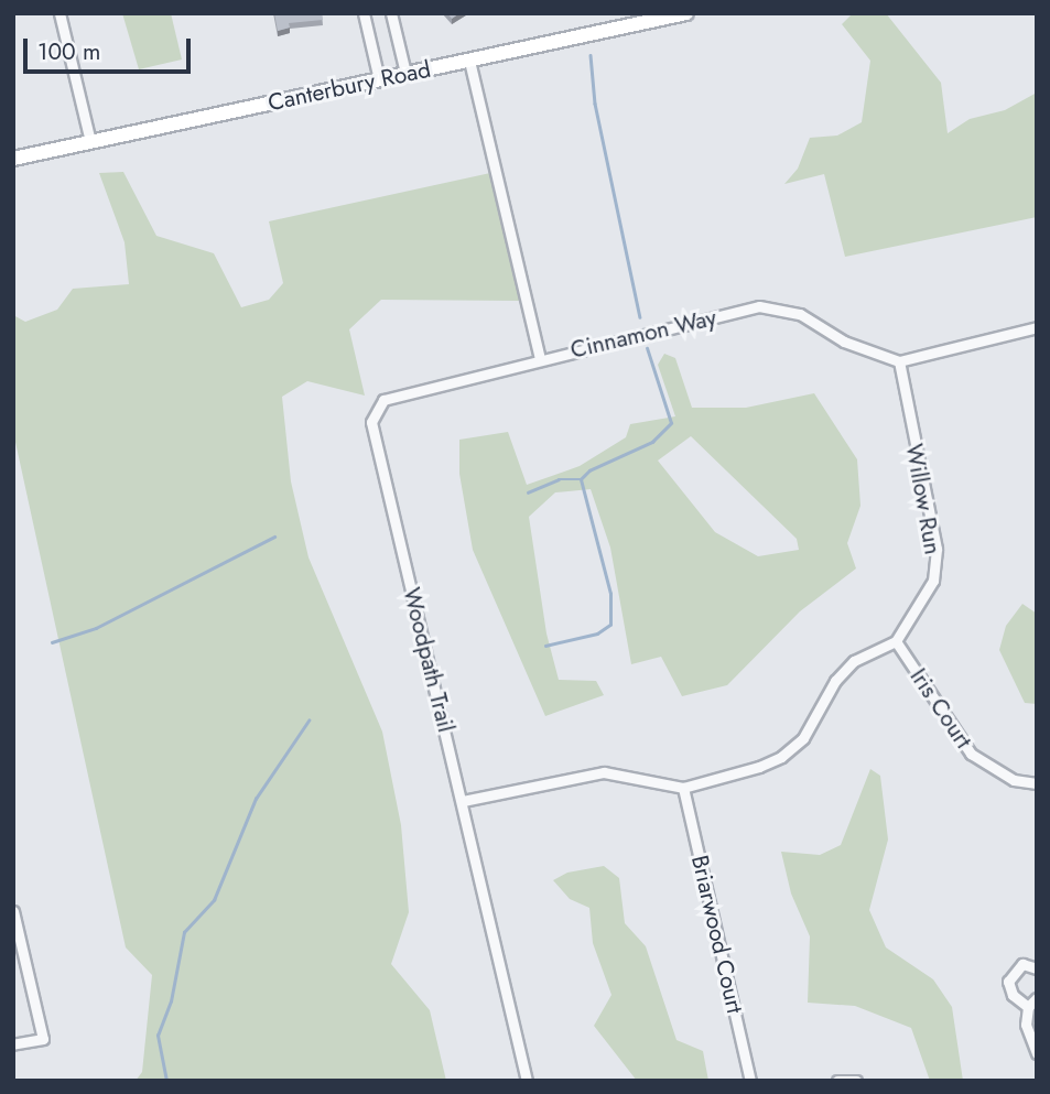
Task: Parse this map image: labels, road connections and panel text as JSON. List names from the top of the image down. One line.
{"streets":{"street":["Canterbury Road","Cinnamon Way","Willow Run","Woodpath Trail","Iris Court","Briarwood Court"]},"crossings":[["Canterbury Road","Cinnamon Way"],["Cinnamon Way","Willow Run"],["Cinnamon Way","Woodpath Trail"],["Willow Run","Iris Court"]],"scale_bar":"100 m"}
